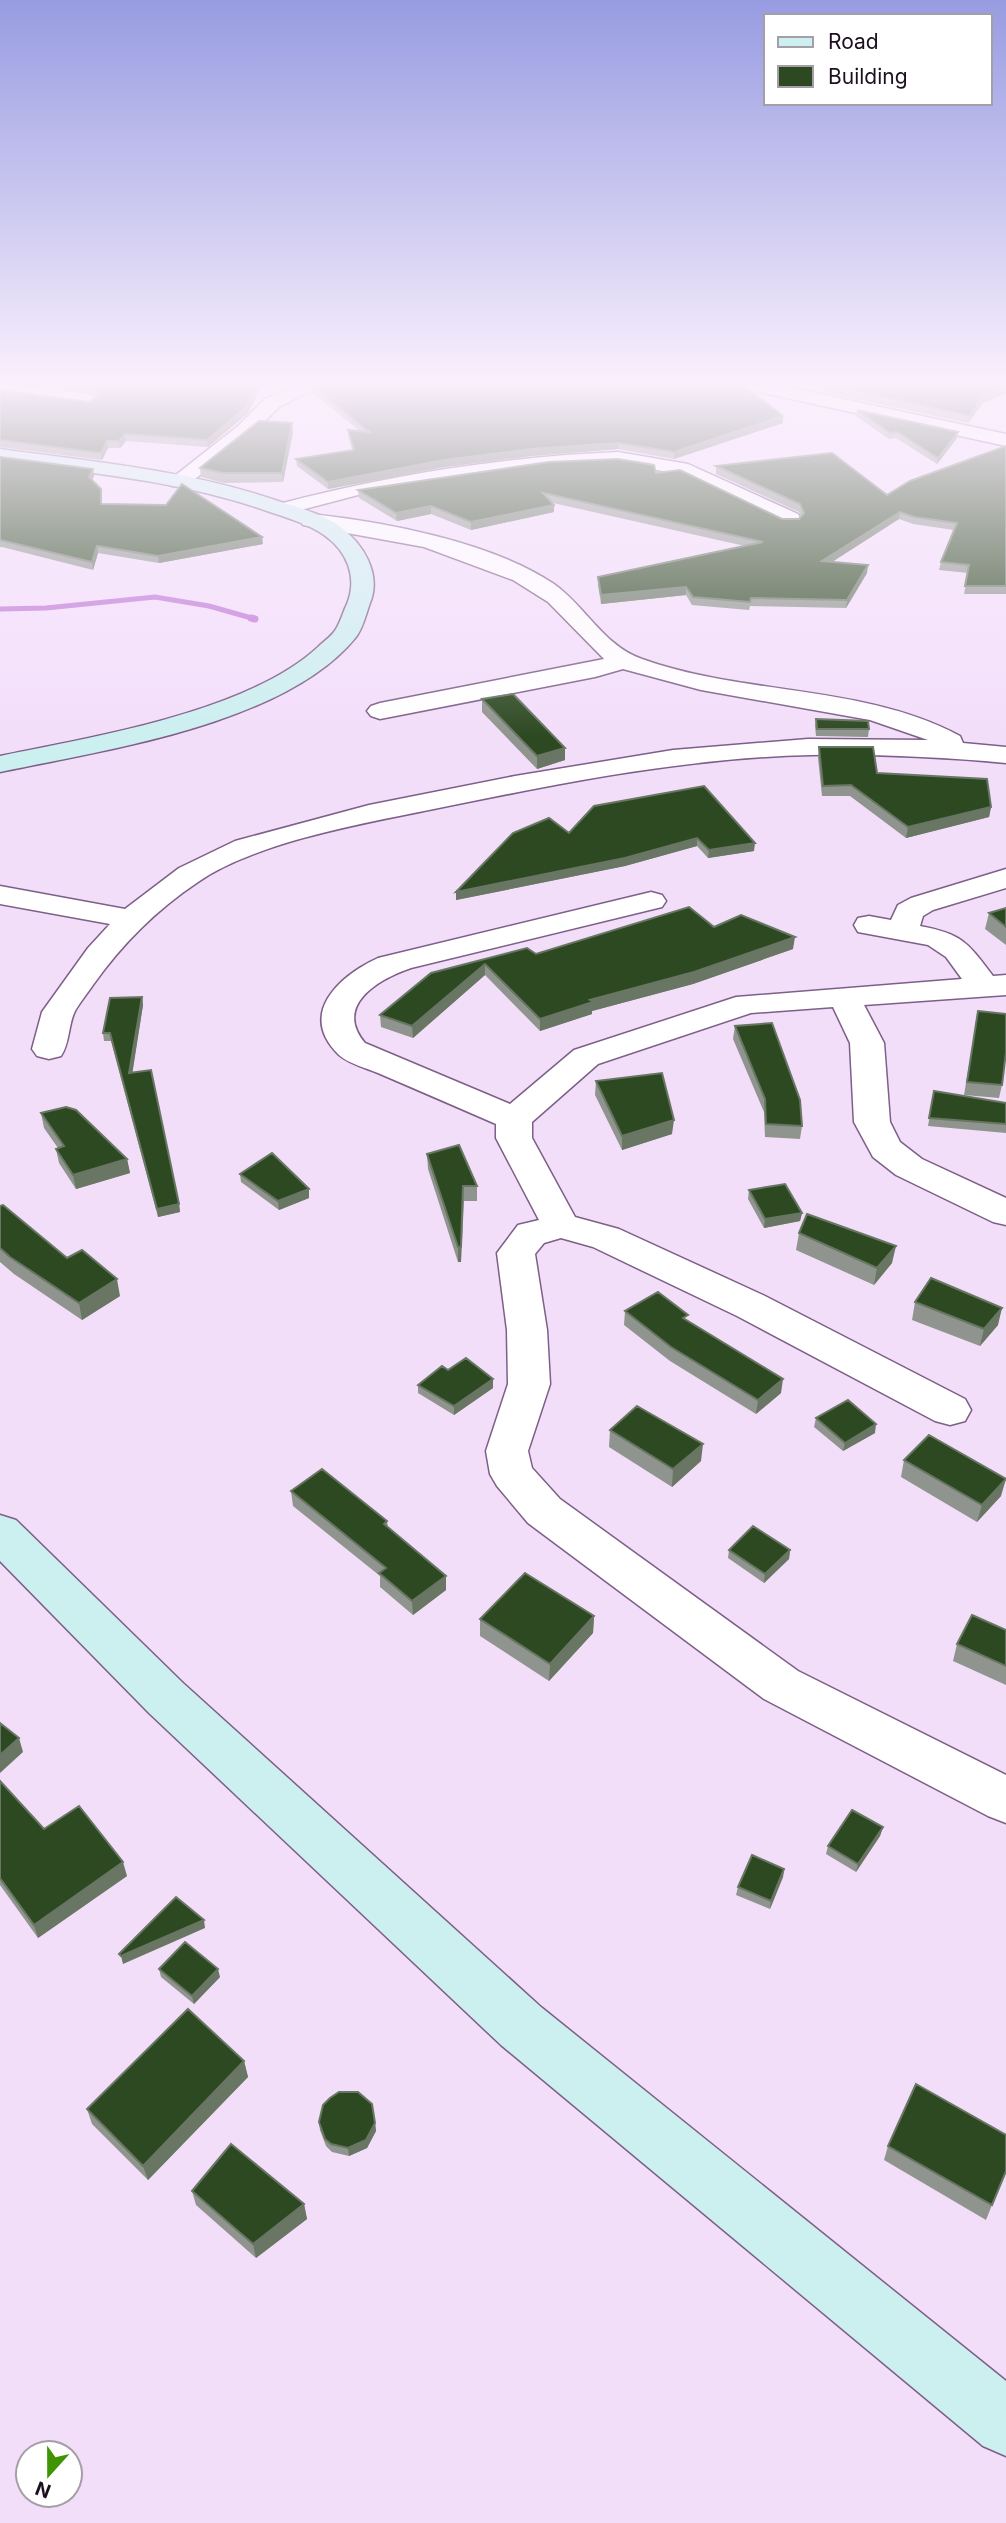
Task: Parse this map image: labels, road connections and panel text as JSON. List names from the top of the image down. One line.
{"legend":["Road","Building"],"north":"bottom"}
